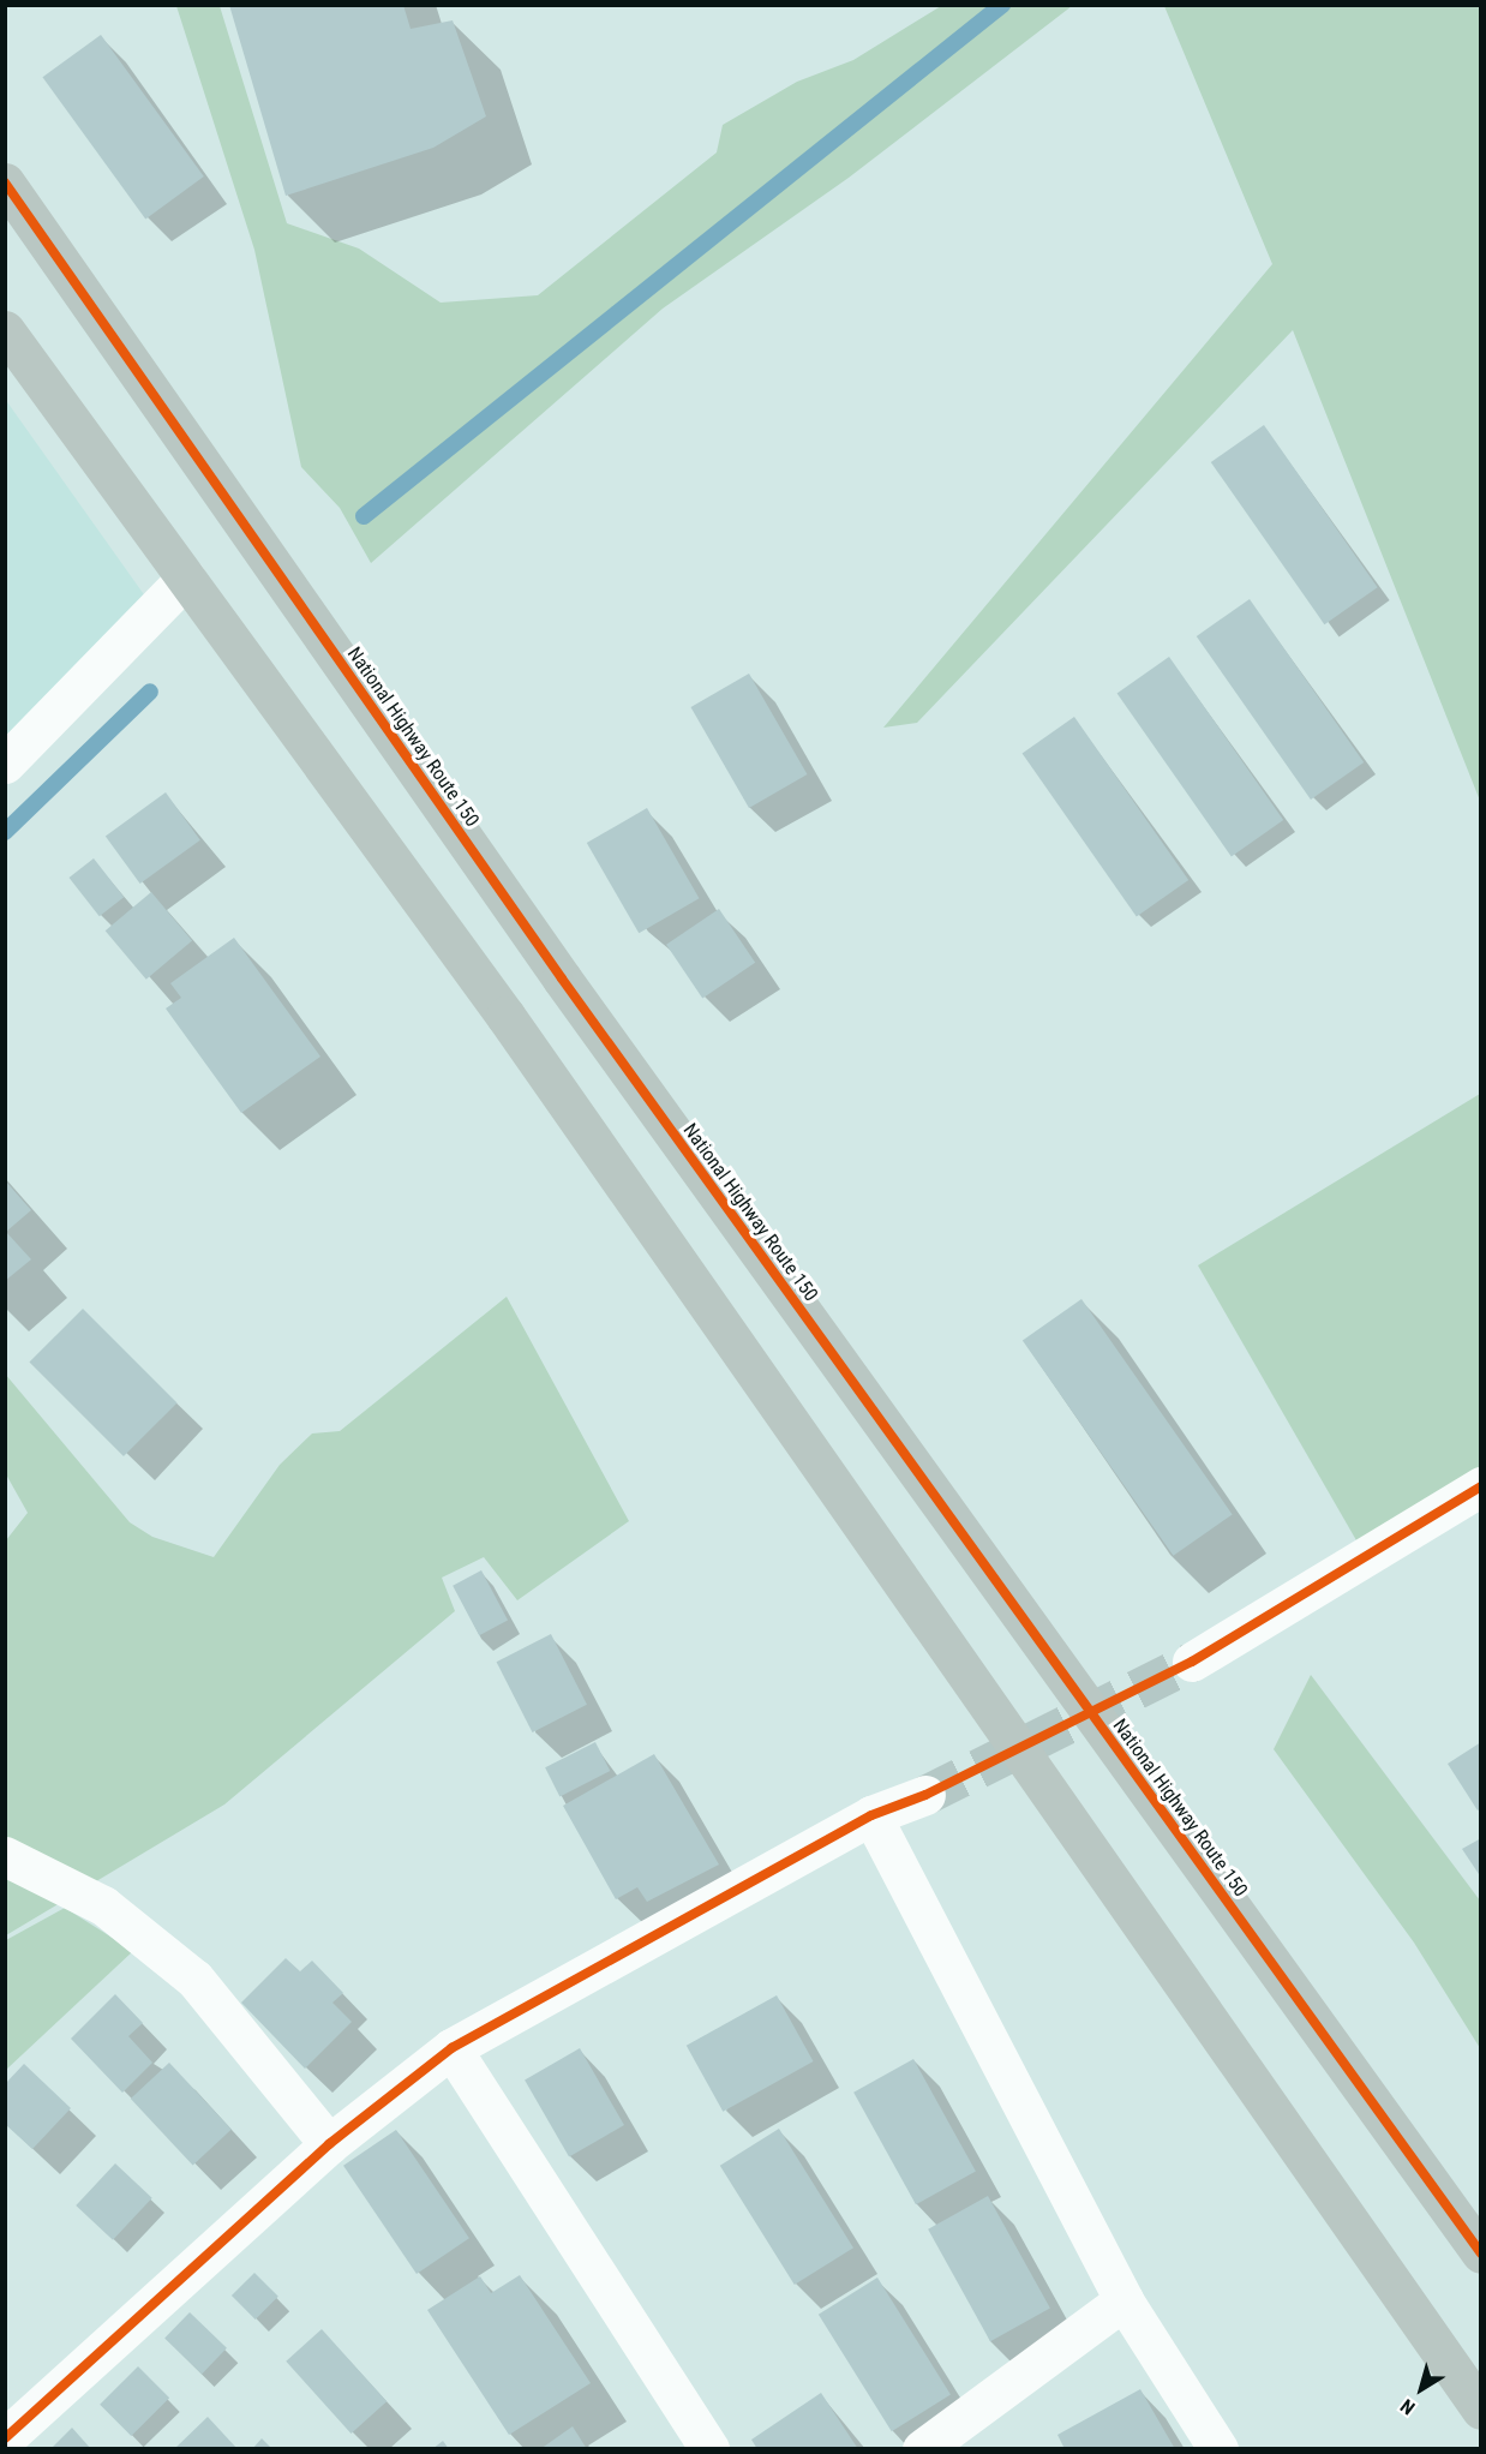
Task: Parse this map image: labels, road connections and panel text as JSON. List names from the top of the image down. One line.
{"streets":{"highway":["National Highway Route 150"]},"north":"bottom left"}
